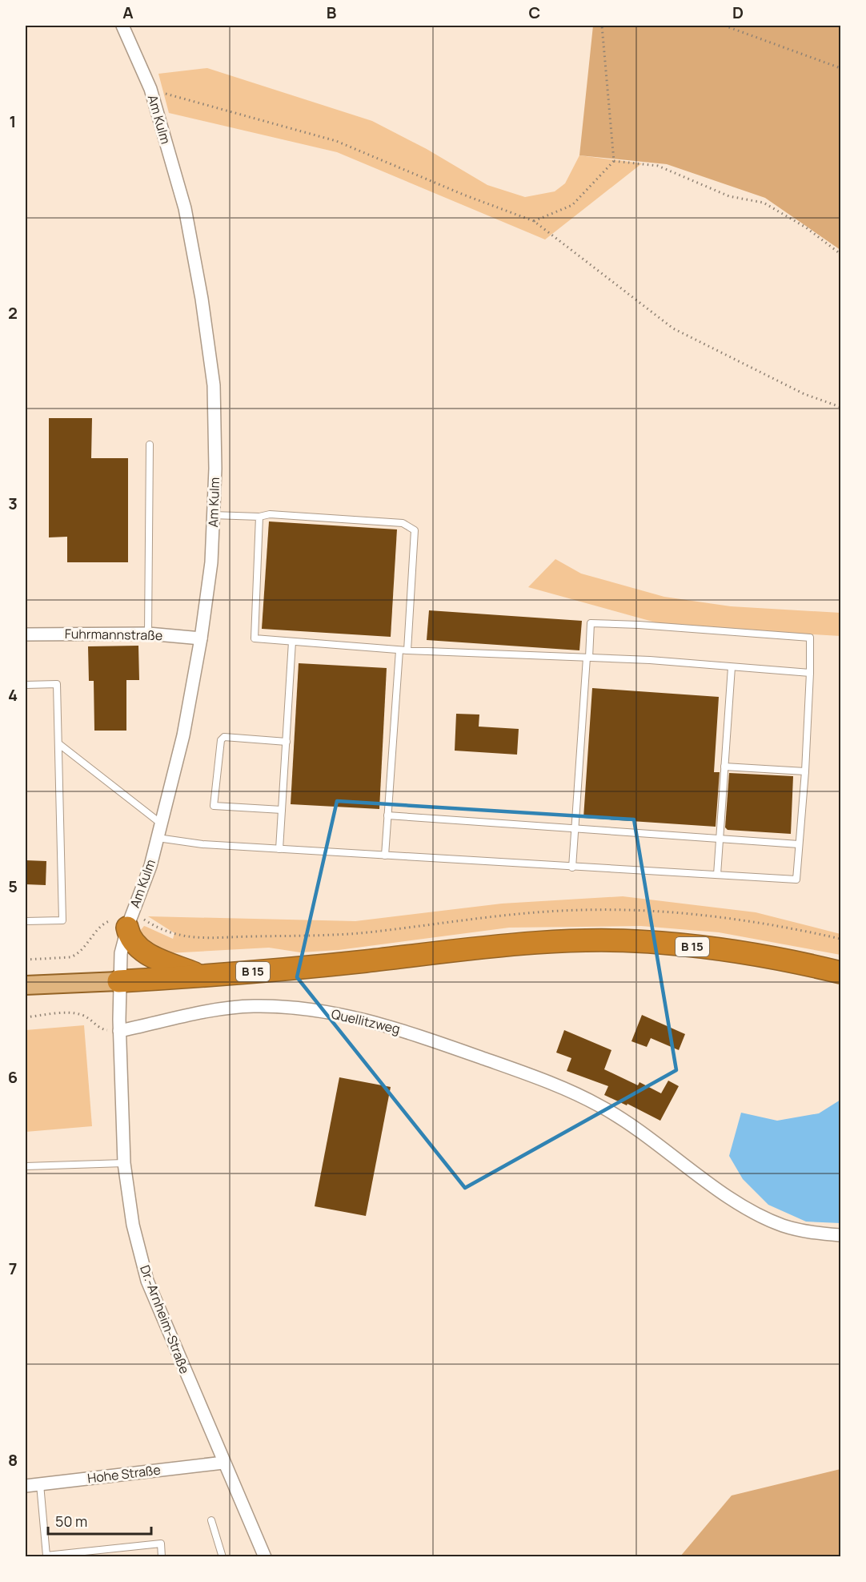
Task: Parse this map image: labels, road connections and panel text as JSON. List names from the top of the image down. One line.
{"streets":{"highway":["B 15"],"street":["Am Kulm","Fuhrmannstraße","Quellitzweg","Dr.-Arnheim-Straße","Hohe Straße"]},"crossings":[["Am Kulm","Fuhrmannstraße"],["Am Kulm","B 15"],["Am Kulm","Dr.-Arnheim-Straße"],["B 15","Dr.-Arnheim-Straße"],["Quellitzweg","Dr.-Arnheim-Straße"],["Dr.-Arnheim-Straße","Hohe Straße"]],"scale_bar":"50 m","grid":{"columns":["A","B","C","D"],"rows":["1","2","3","4","5","6","7","8"]}}
